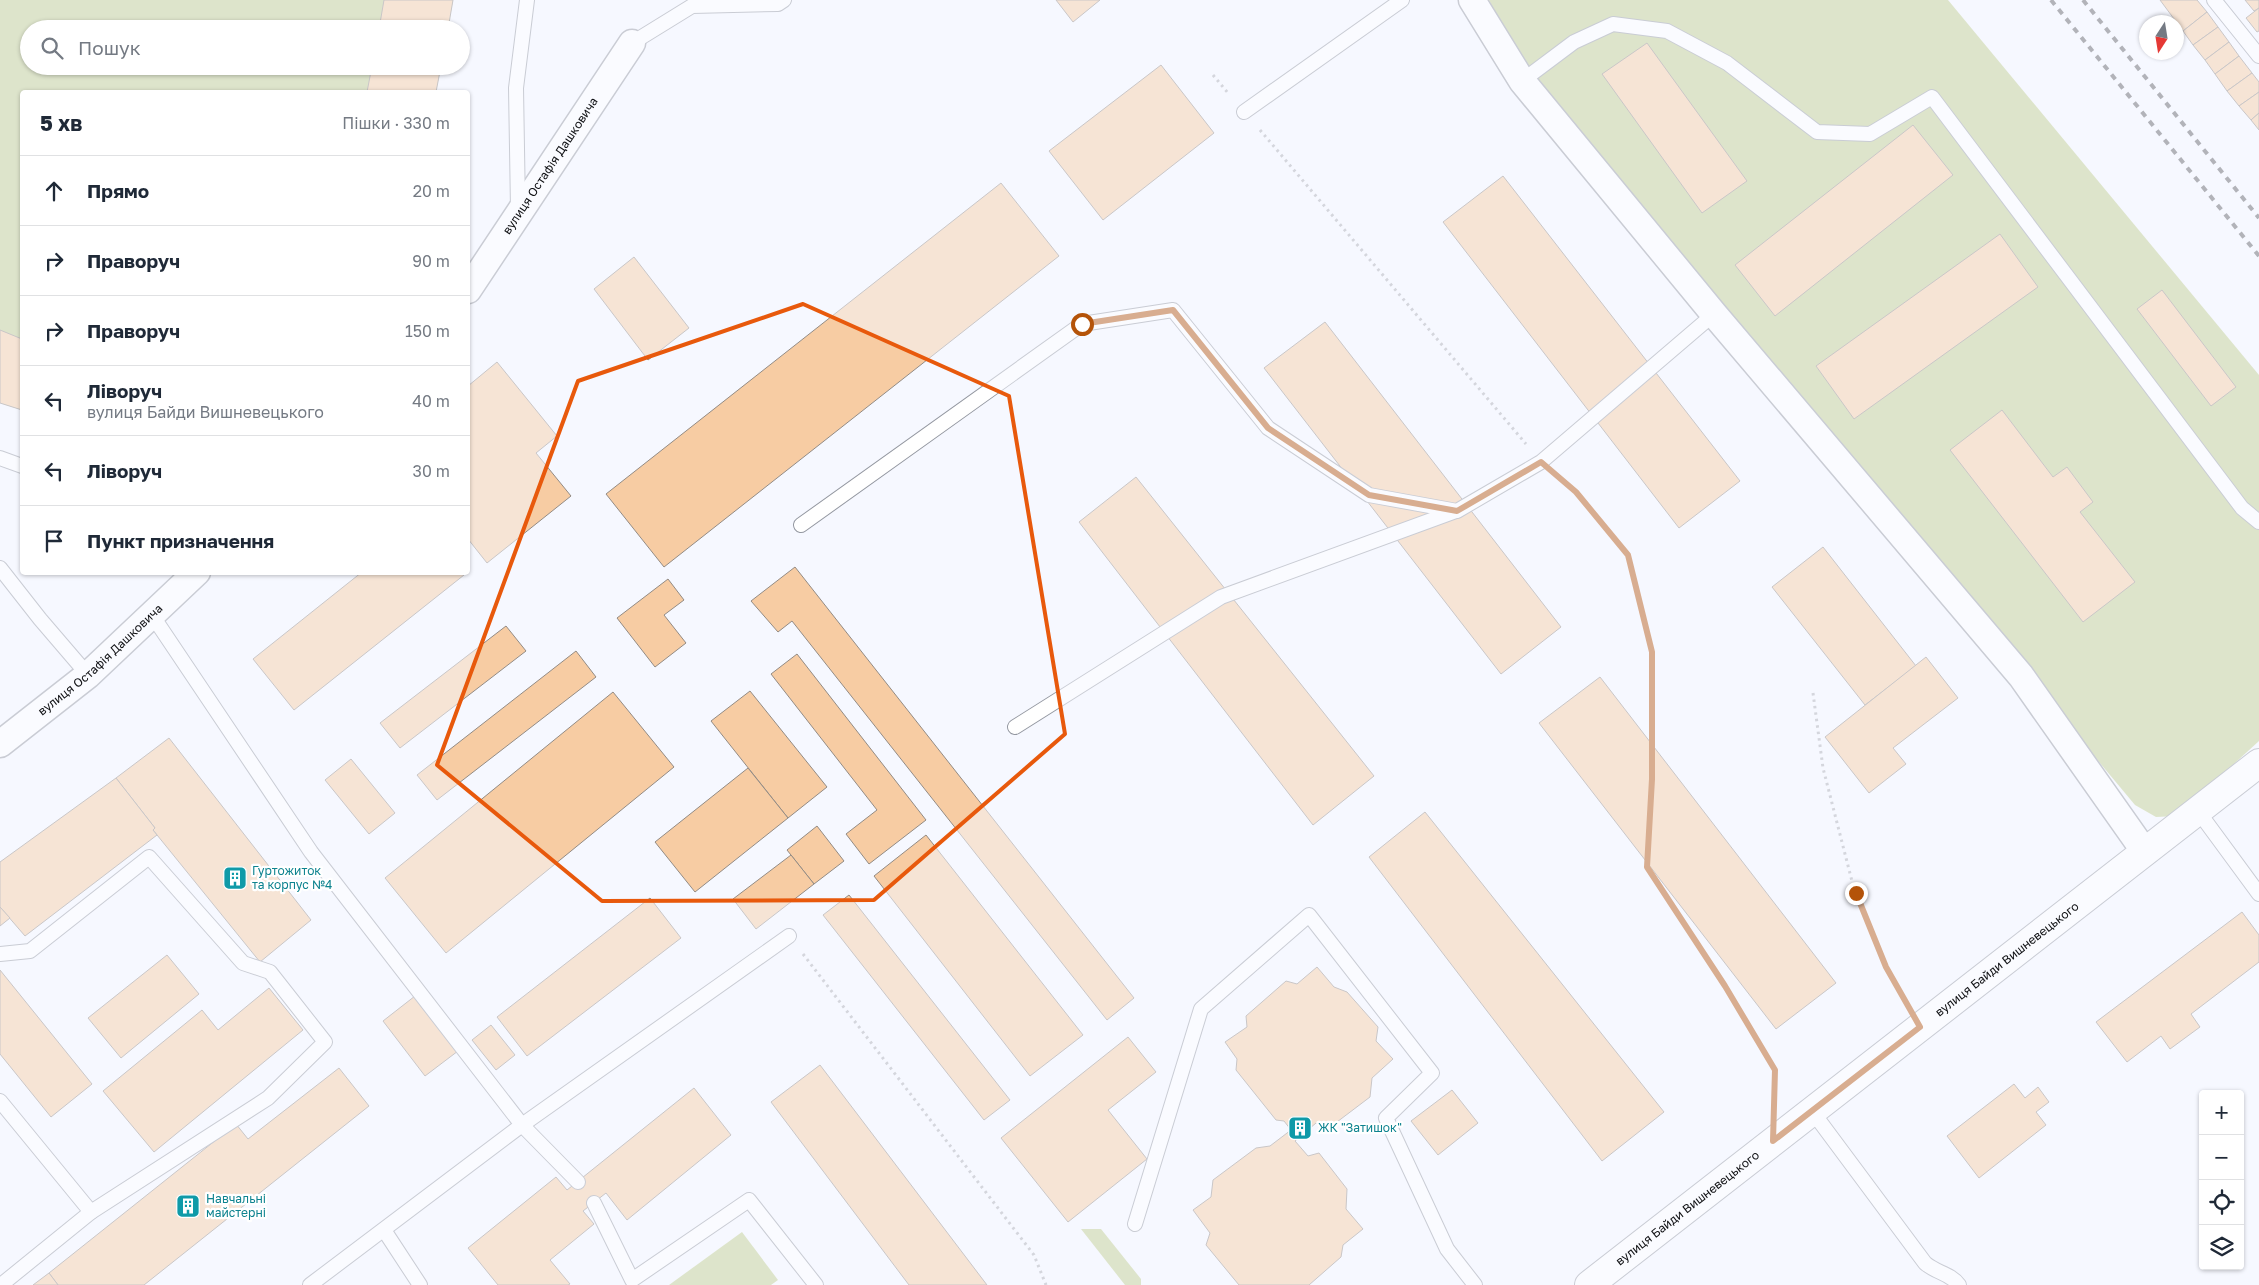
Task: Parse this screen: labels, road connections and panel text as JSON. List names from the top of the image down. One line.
{"streets":{"street":["вулиця Остафія Дашковича","вулиця Байди Вишневецького"]},"places":{"building":["Гуртожиток та корпус №4","ЖК \"Затишок\"","Навчальні майстерні"]},"north":"bottom","page":{"search":"Пошук","heading":["5 хв","Пішки · 330 m"],"list":[["Прямо","20 m"],["Праворуч","90 m"],["Праворуч","150 m"],["Ліворуч","вулиця Байди Вишневецького","40 m"],["Ліворуч","30 m"],"Пункт призначення"],"map_buttons":["+","−"]}}
